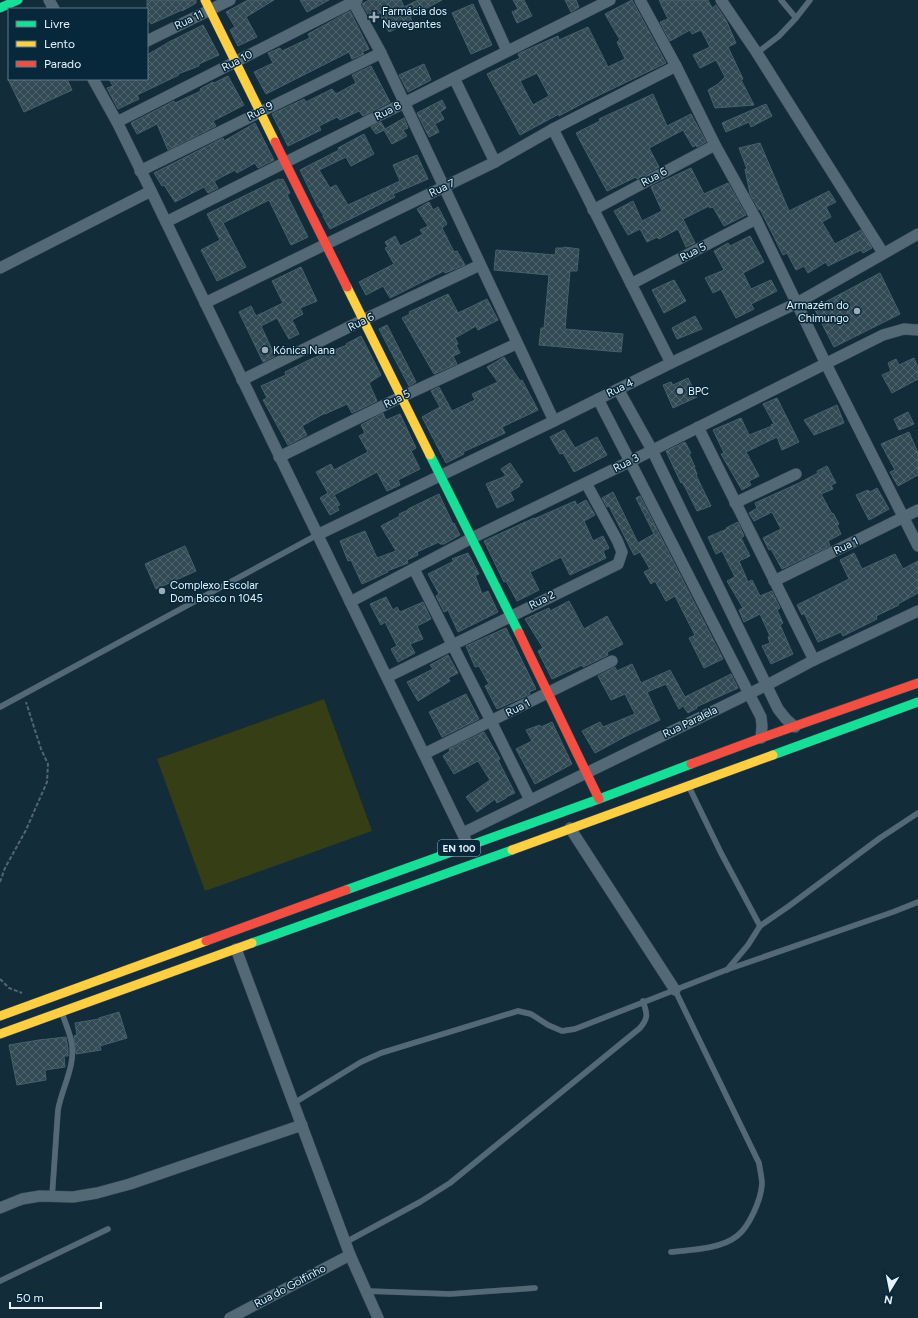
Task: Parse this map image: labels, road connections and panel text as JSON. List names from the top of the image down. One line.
{"streets":{"main road":["EN 100"],"street":["Rua 11","Rua 10","Rua 9","Rua 8","Rua 6","Rua 7","Rua 5","Rua 4","Rua 3","Rua 1","Rua 2","Rua Paralela","Rua do Golfinho"]},"crossings":[["Rua 3","Rua 2"]],"places":{"health":["Farmácia dos Navegantes"],"other":["Armazém do Chimungo","Kónica Nana","BPC","Complexo Escolar Dom Bosco n 1045"]},"legend":["Livre","Lento","Parado"],"scale_bar":"50 m","north":"bottom"}
